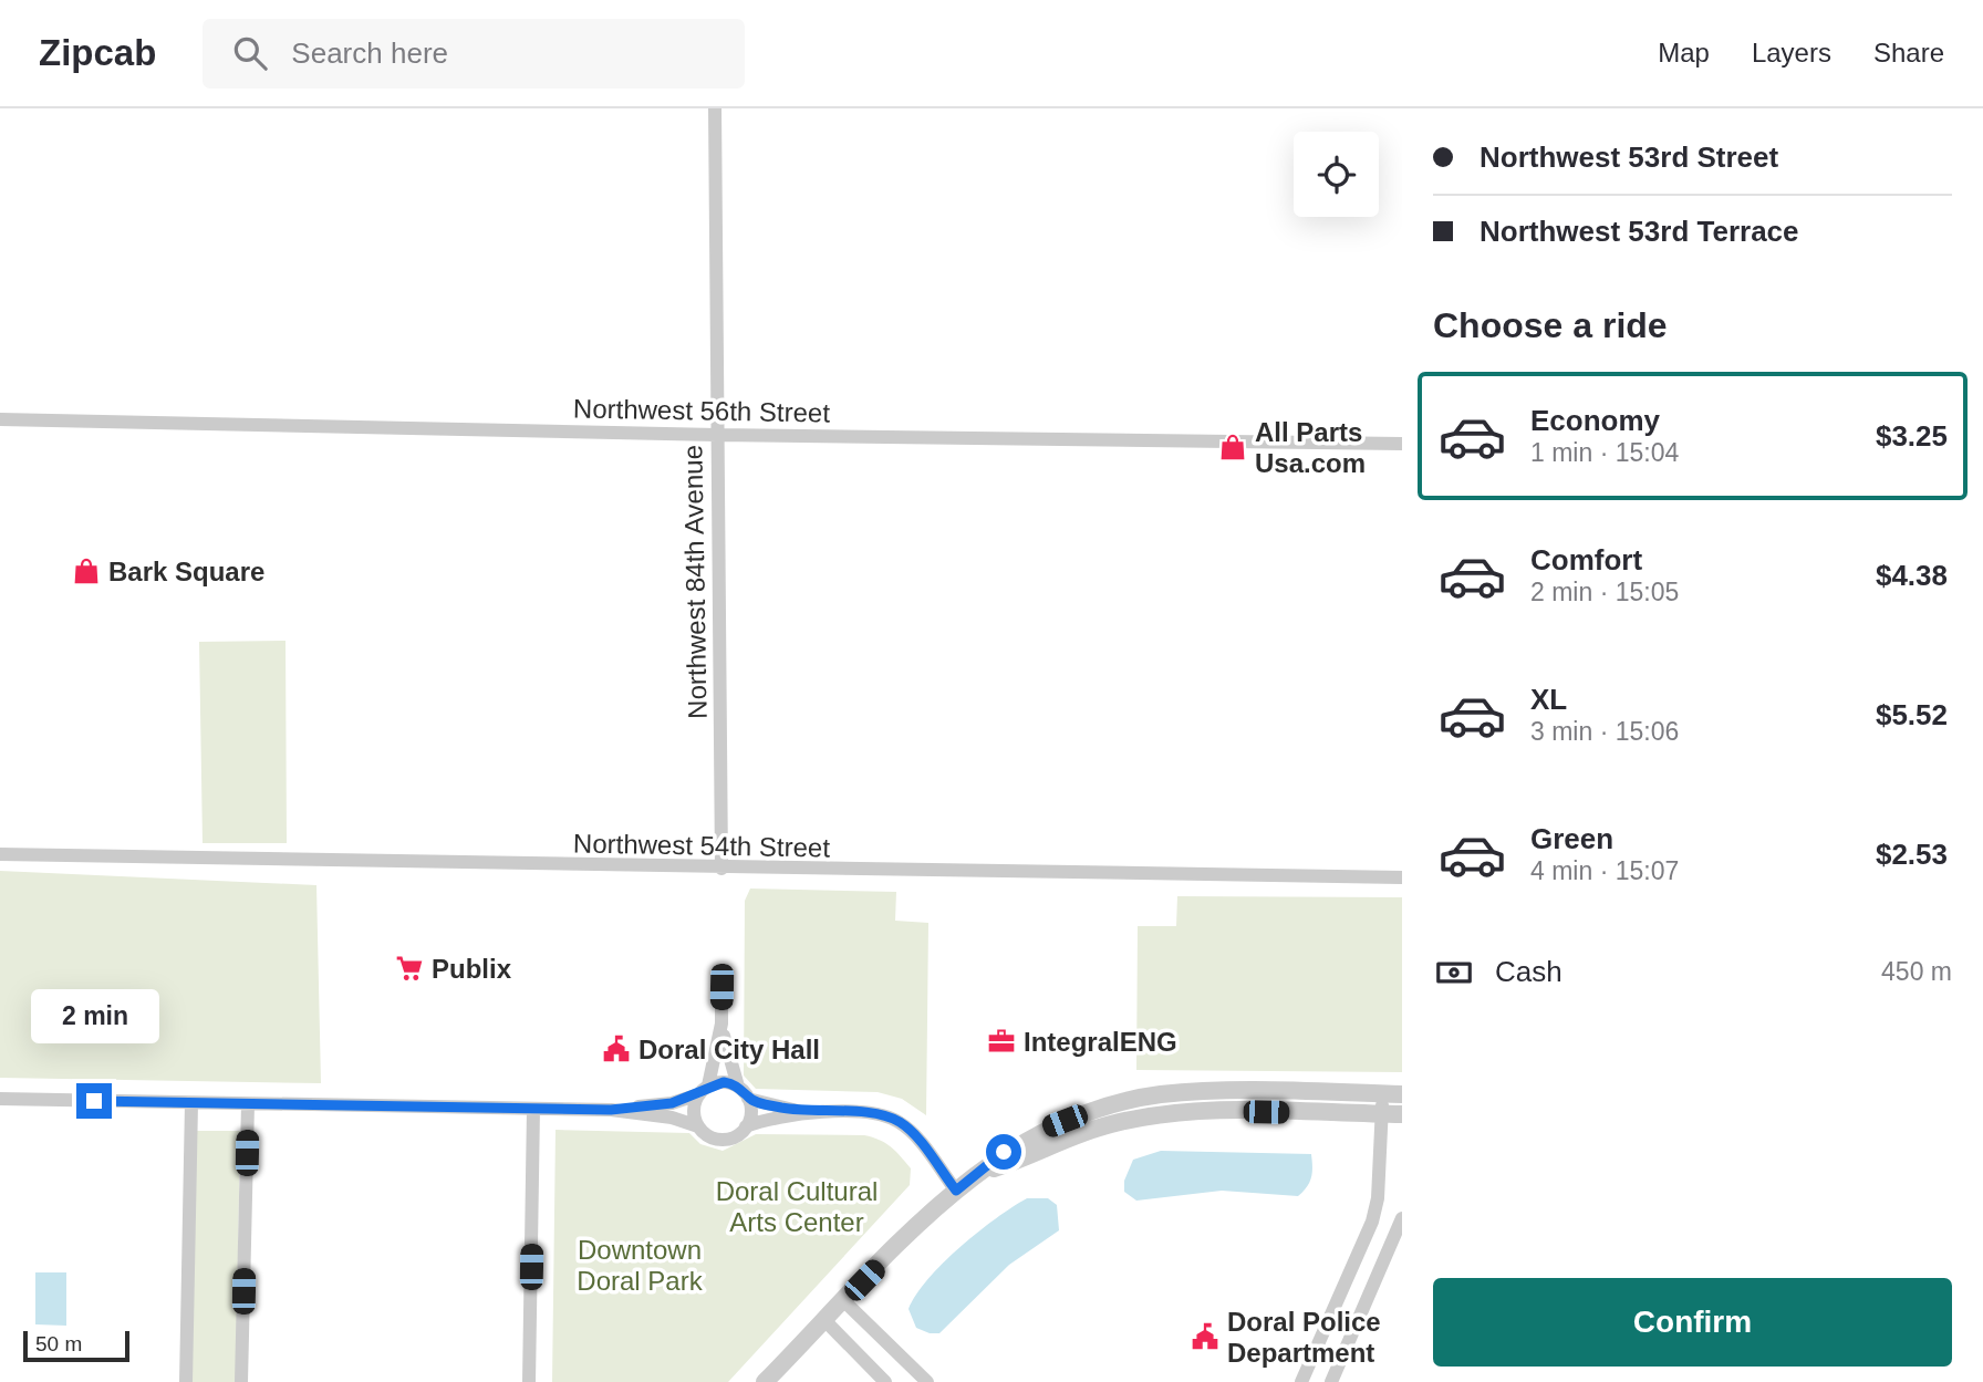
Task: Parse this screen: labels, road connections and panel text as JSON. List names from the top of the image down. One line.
{"streets":{"street":["Northwest 56th Street","Northwest 84th Avenue","Northwest 54th Street"]},"crossings":[["Northwest 56th Street","Northwest 84th Avenue"],["Northwest 84th Avenue","Northwest 54th Street"]],"parks":["Doral Cultural Arts Center","Downtown Doral Park"],"places":{"shop":["All Parts Usa.com","Bark Square"],"supermarket":["Publix"],"office":["IntegralENG"],"public building":["Doral City Hall","Doral Police Department"]},"scale_bar":"50 m","page":{"header":"Zipcab","search":"Search here","nav":["Map","Layers","Share"],"banner":["Northwest 53rd Street","Northwest 53rd Terrace"],"heading":"Choose a ride","list":[{"name":"Economy","note":"1 min · 15:04","value":"$3.25"},{"name":"Comfort","note":"2 min · 15:05","value":"$4.38"},{"name":"XL","note":"3 min · 15:06","value":"$5.52"},{"name":"Green","note":"4 min · 15:07","value":"$2.53"}],"pay":["Cash","450 m"],"bubble":"2 min","buttons":"Confirm","scale":"50 m"}}
